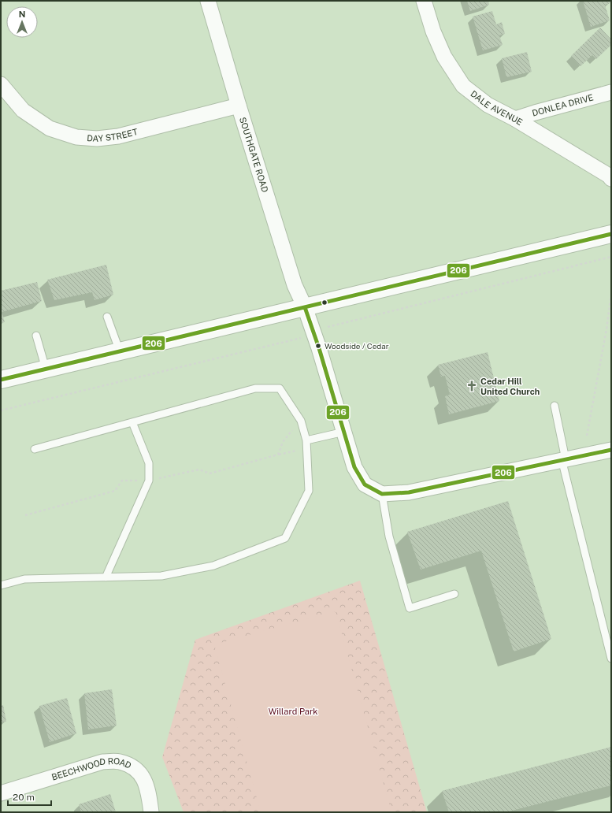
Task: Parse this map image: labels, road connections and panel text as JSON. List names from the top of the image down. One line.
{"streets":{"street":["DONLEA DRIVE","DALE AVENUE","DAY STREET","SOUTHGATE ROAD","BEECHWOOD ROAD"]},"crossings":[["DONLEA DRIVE","DALE AVENUE"],["DAY STREET","SOUTHGATE ROAD"]],"parks":["Willard Park"],"places":{"other":["Woodside / Cedar"],"church":["Cedar Hill United Church"]},"lines":["transit line 206"],"scale_bar":"20 m","north":"top"}
